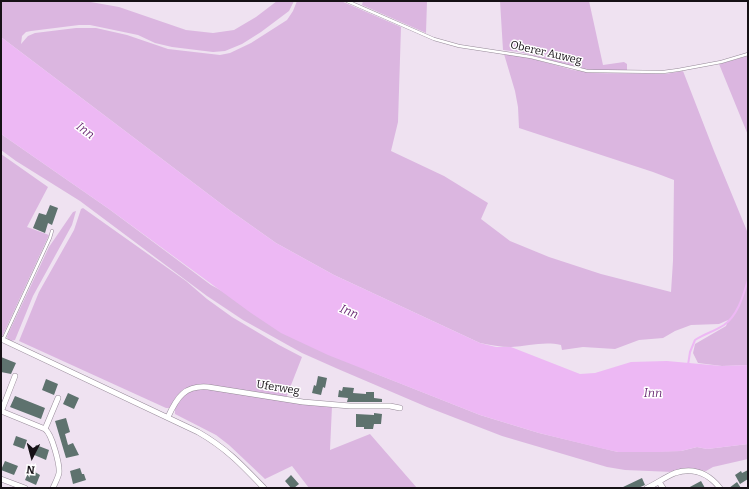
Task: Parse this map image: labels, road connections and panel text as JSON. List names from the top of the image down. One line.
{"streets":{"street":["Uferweg"],"lane":["Oberer Auweg"]},"water":["Inn"],"north":"bottom"}
